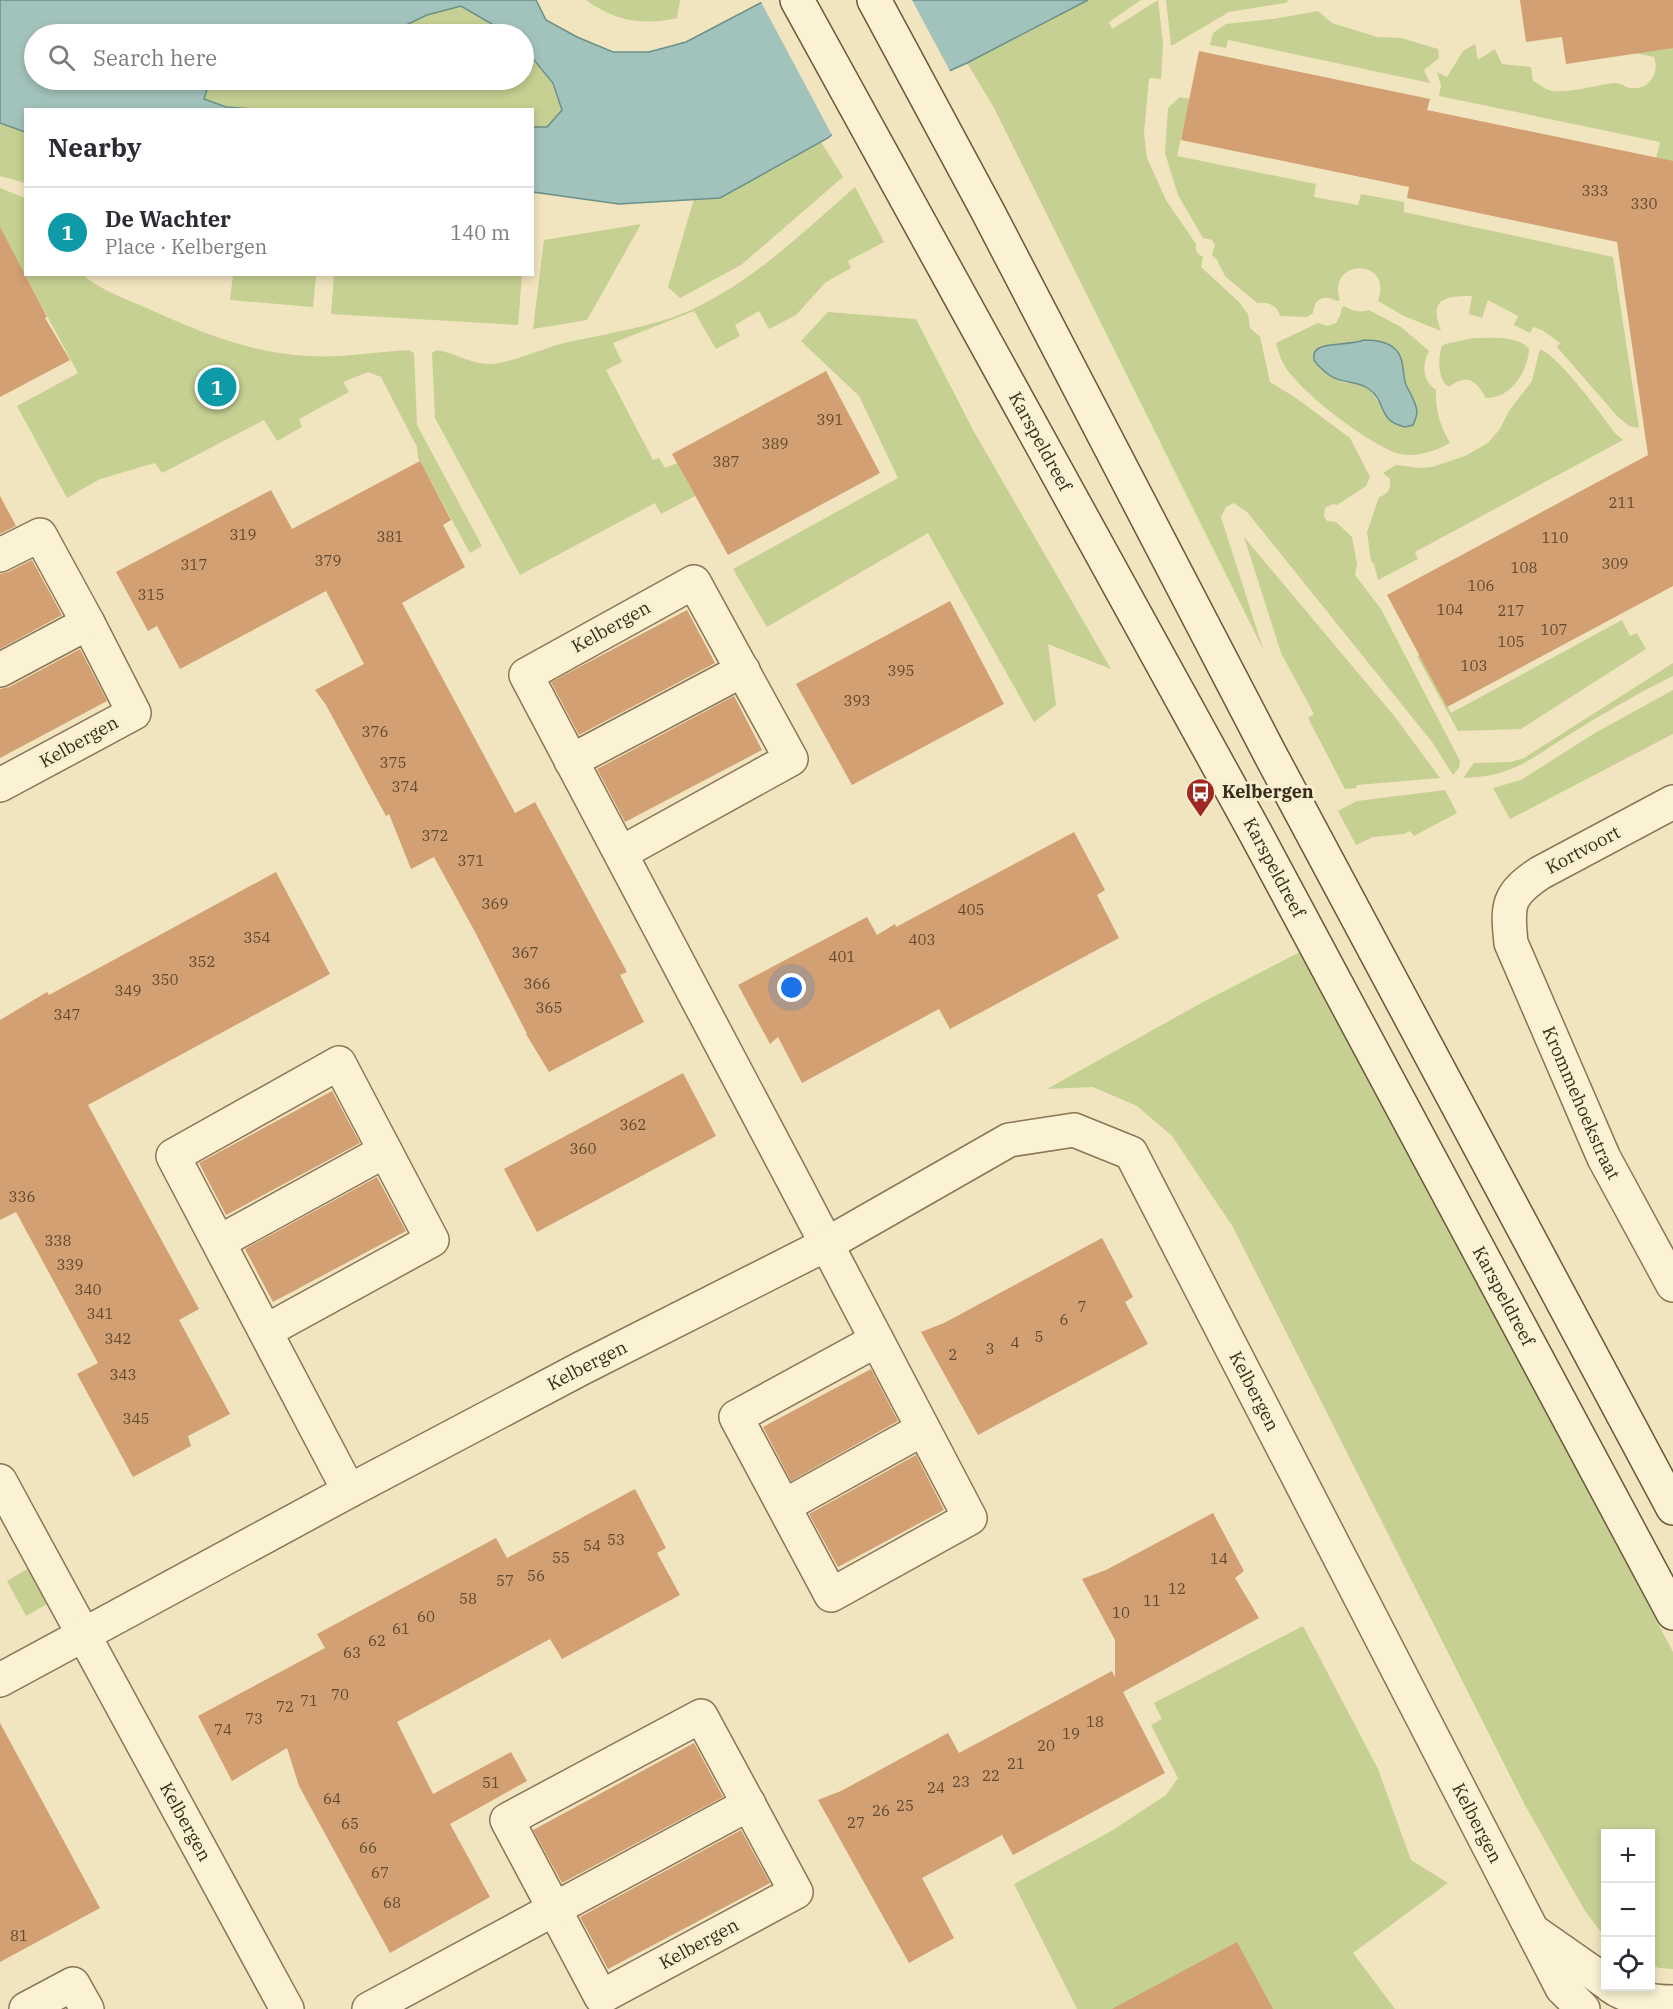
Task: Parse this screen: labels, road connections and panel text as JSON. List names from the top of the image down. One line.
{"streets":{"street":["Karspeldreef","Kelbergen","Kortvoort","Krommehoekstraat"]},"crossings":[["Kortvoort","Krommehoekstraat"]],"places":{"bus stop":["Kelbergen"]},"house_numbers":["333","330","391","389","387","211","319","381","110","379","309","317","108","106","315","104","217","107","105","103","395","393","376","375","374","372","371","369","405","354","403","367","401","352","350","366","349","365","347","362","360","336","338","339","340","7","341","6","5","342","4","3","2","343","345","53","54","55","14","56","57","12","58","11","10","60","61","62","63","70","71","72","73","18","74","19","20","21","22","23","51","24","64","25","26","27","65","66","67","68","81"],"page":{"search":"Search here","heading":"Nearby","list":[{"mark":"1","name":"De Wachter","note":"Place · Kelbergen","value":"140 m"}],"pins":"1","map_buttons":["+","−"]}}
